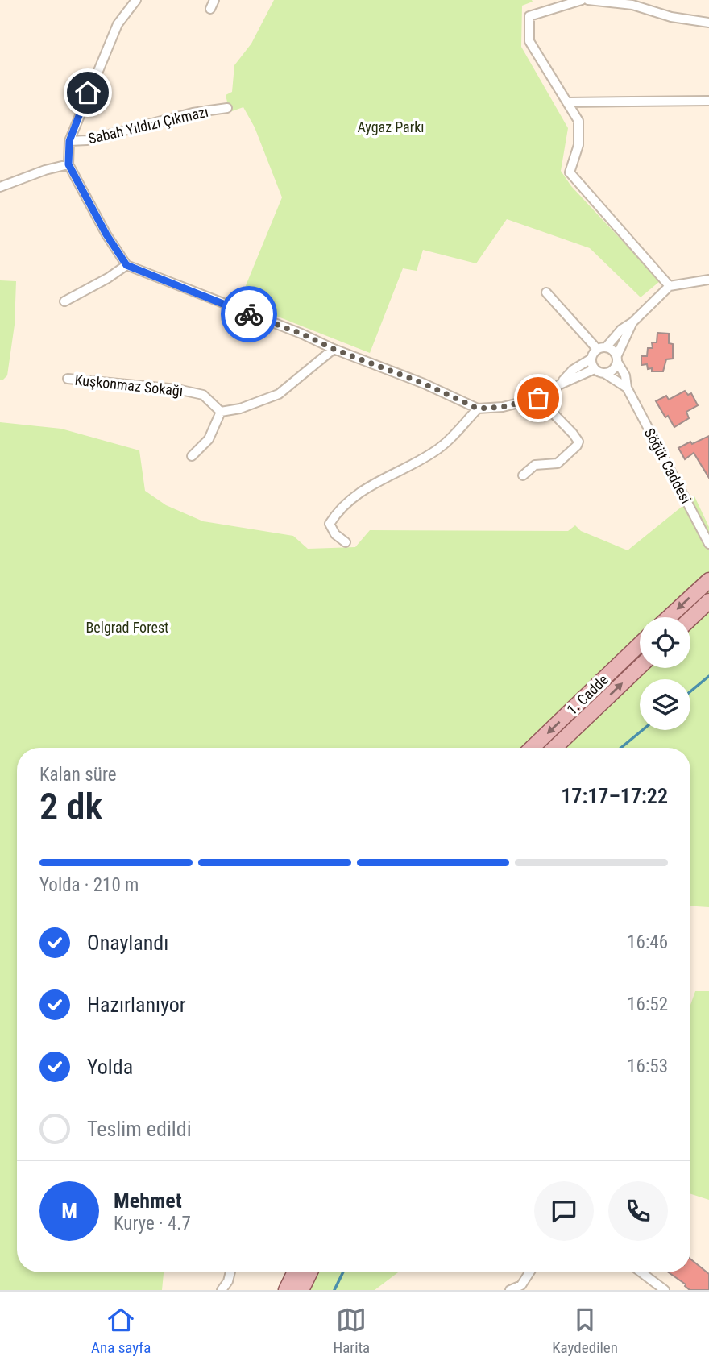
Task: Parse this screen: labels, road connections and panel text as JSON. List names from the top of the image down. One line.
{"streets":{"main road":["1. Cadde"],"street":["Sabah Yıldızı Çıkmazı","Kuşkonmaz Sokağı","Söğüt Caddesi"]},"parks":["Aygaz Parkı","Belgrad Forest"],"page":{"heading":["2 dk","Kalan süre","17:17–17:22"],"panel":["Mehmet","Kurye · 4.7"],"bar":"Yolda · 210 m","list":[["Onaylandı","16:46"],["Hazırlanıyor","16:52"],["Yolda","16:53"],"Teslim edildi"],"round":"M","tabs":["Ana sayfa","Harita","Kaydedilen"]}}
